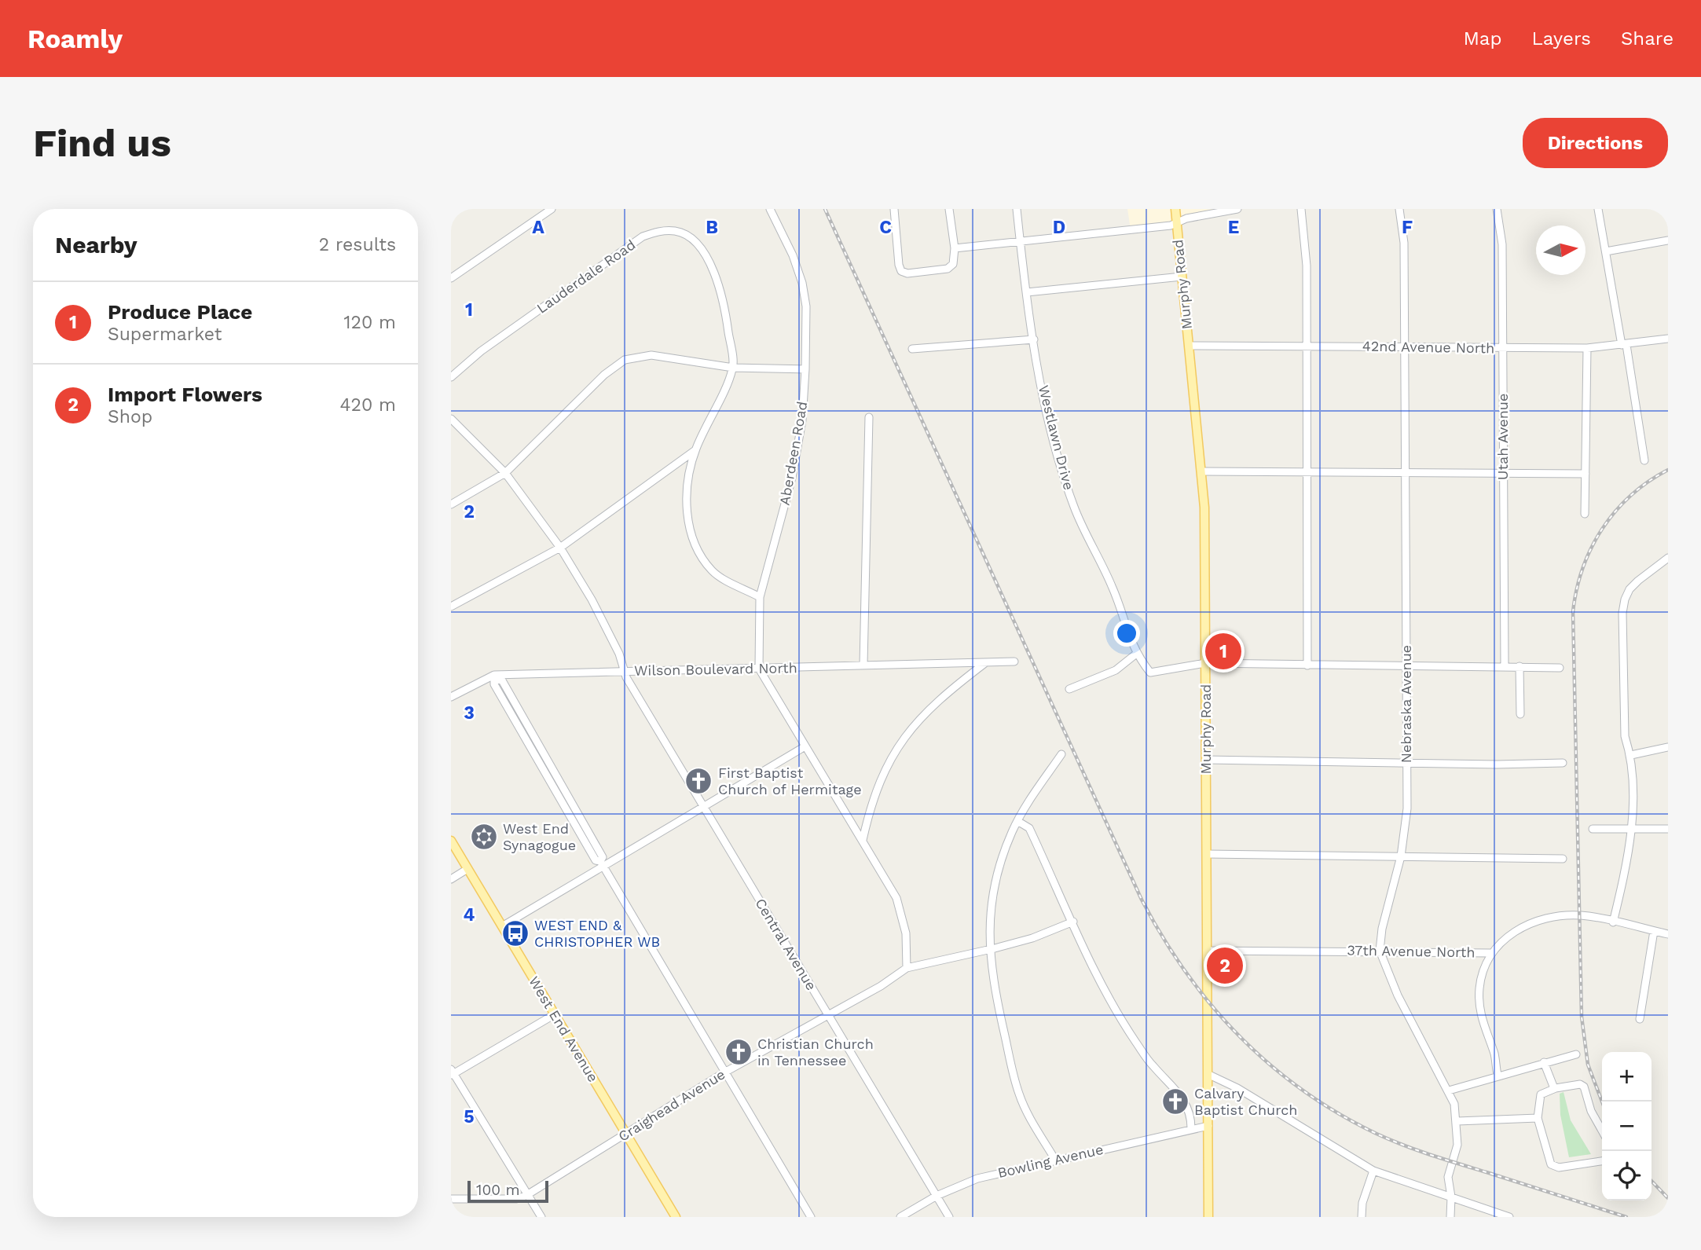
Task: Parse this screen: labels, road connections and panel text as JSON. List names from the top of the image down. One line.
{"streets":{"main road":["Murphy Road","West End Avenue"],"street":["Lauderdale Road","42nd Avenue North","Utah Avenue","Westlawn Drive","Aberdeen Road","Wilson Boulevard North","Nebraska Avenue","Central Avenue","37th Avenue North","Craighead Avenue","Bowling Avenue"]},"crossings":[["Murphy Road","42nd Avenue North"],["Murphy Road","37th Avenue North"],["Murphy Road","Bowling Avenue"],["42nd Avenue North","Utah Avenue"],["42nd Avenue North","Nebraska Avenue"],["Aberdeen Road","Wilson Boulevard North"],["Wilson Boulevard North","Central Avenue"],["Nebraska Avenue","37th Avenue North"],["Central Avenue","Craighead Avenue"],["Central Avenue","Bowling Avenue"],["West End Avenue","Craighead Avenue"]],"places":{"church":["First Baptist Church of Hermitage","Christian Church in Tennessee","Calvary Baptist Church"],"synagogue":["West End Synagogue"],"bus stop":["WEST END & CHRISTOPHER WB"]},"scale_bar":"100 m","north":"right","page":{"header":"Roamly","nav":["Map","Layers","Share"],"buttons":"Directions","title":"Find us","heading":["Nearby","2 results"],"list":[{"mark":"1","name":"Produce Place","note":"Supermarket","value":"120 m"},{"mark":"2","name":"Import Flowers","note":"Shop","value":"420 m"}],"pins":["1","2"],"map_buttons":["+","−"],"scale":"100 m"},"grid":{"columns":["A","B","C","D","E","F"],"rows":["1","2","3","4","5"]}}
